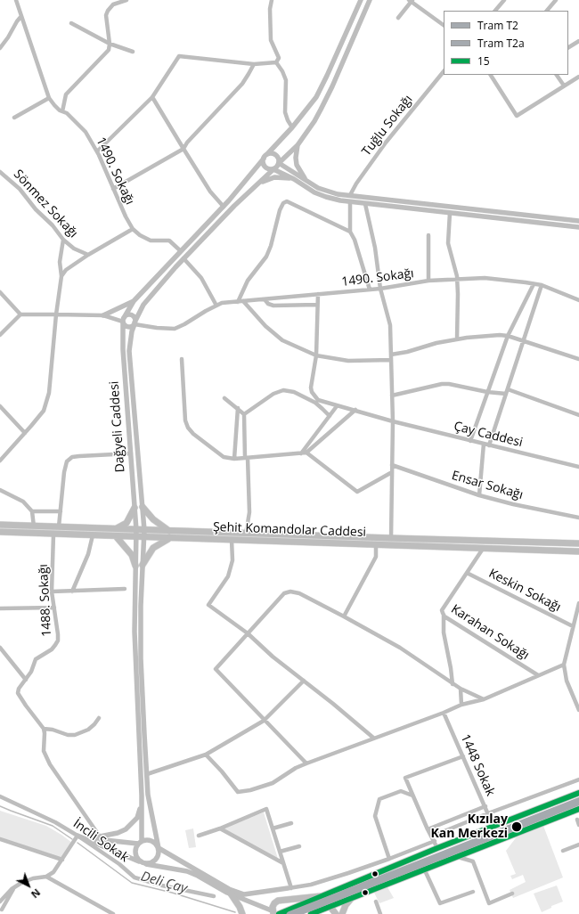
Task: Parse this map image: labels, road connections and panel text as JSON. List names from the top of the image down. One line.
{"streets":{"main road":["Şehit Komandolar Caddesi"],"street":["Tuğlu Sokağı","1490. Sokağı","Sönmez Sokağı","Dağyeli Caddesi","Çay Caddesi","Ensar Sokağı","Keskin Sokağı","1488. Sokağı","Karahan Sokağı","1448 Sokak","İncili Sokak"]},"crossings":[["1490. Sokağı","Dağyeli Caddesi"],["1490. Sokağı","Çay Caddesi"],["Dağyeli Caddesi","Şehit Komandolar Caddesi"],["Şehit Komandolar Caddesi","1488. Sokağı"],["Şehit Komandolar Caddesi","Karahan Sokağı"],["Keskin Sokağı","Karahan Sokağı"]],"water":["Deli Çay"],"places":["Kızılay Kan Merkezi"],"lines":["transit line 15","tram line T2","tram line T2a"],"legend":["Tram T2","Tram T2a","15"],"north":"bottom right"}
